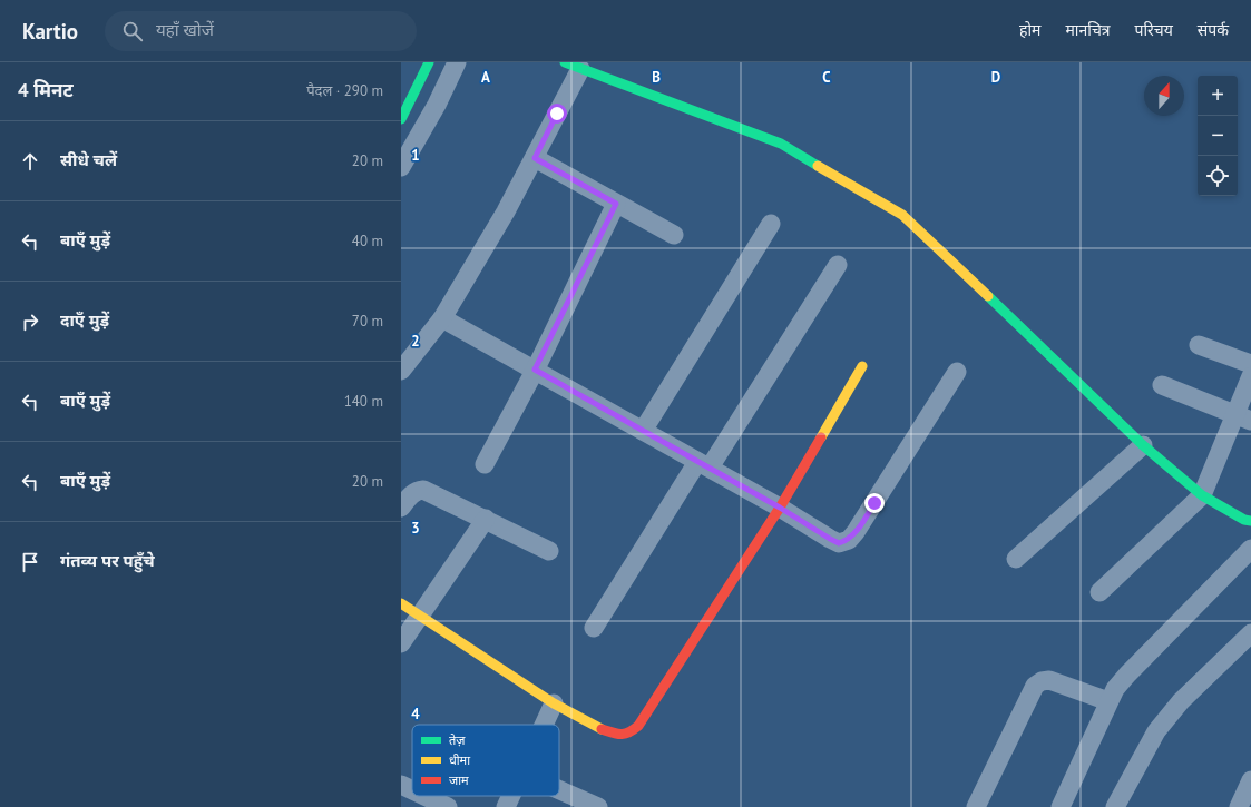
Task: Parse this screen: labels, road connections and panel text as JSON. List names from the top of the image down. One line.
{"legend":["तेज़","धीमा","जाम"],"north":"top","page":{"header":"Kartio","search":"यहाँ खोजें","nav":["होम","मानचित्र","परिचय","संपर्क"],"heading":["4 मिनट","पैदल · 290 m"],"map_buttons":["+","−"],"list":[["सीधे चलें","20 m"],["बाएँ मुड़ें","40 m"],["दाएँ मुड़ें","70 m"],["बाएँ मुड़ें","140 m"],["बाएँ मुड़ें","20 m"],"गंतव्य पर पहुँचे"]},"grid":{"columns":["A","B","C","D"],"rows":["1","2","3","4"]}}
